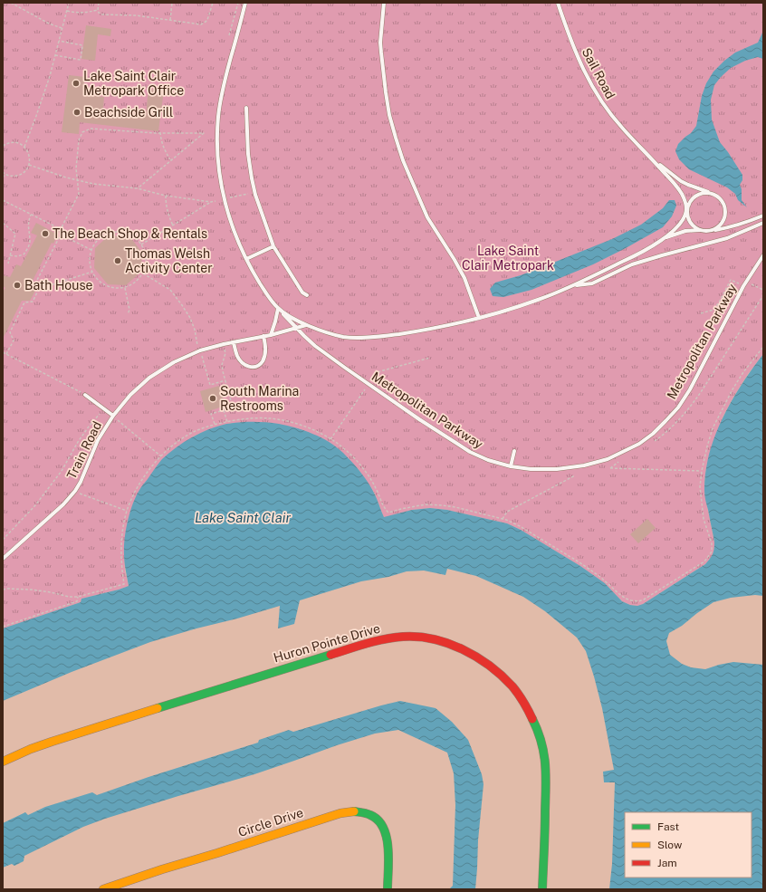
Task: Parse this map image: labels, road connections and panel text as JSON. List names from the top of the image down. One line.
{"streets":{"street":["Huron Pointe Drive","Circle Drive"],"lane":["Sail Road","Metropolitan Parkway","Train Road"]},"crossings":[["Metropolitan Parkway","Train Road"]],"water":["Lake Saint Clair"],"parks":["Lake Saint Clair Metropark"],"places":["Lake Saint Clair Metropark Office","Beachside Grill","The Beach Shop & Rentals","Thomas Welsh Activity Center","Bath House","South Marina Restrooms"],"legend":["Fast","Slow","Jam"]}
